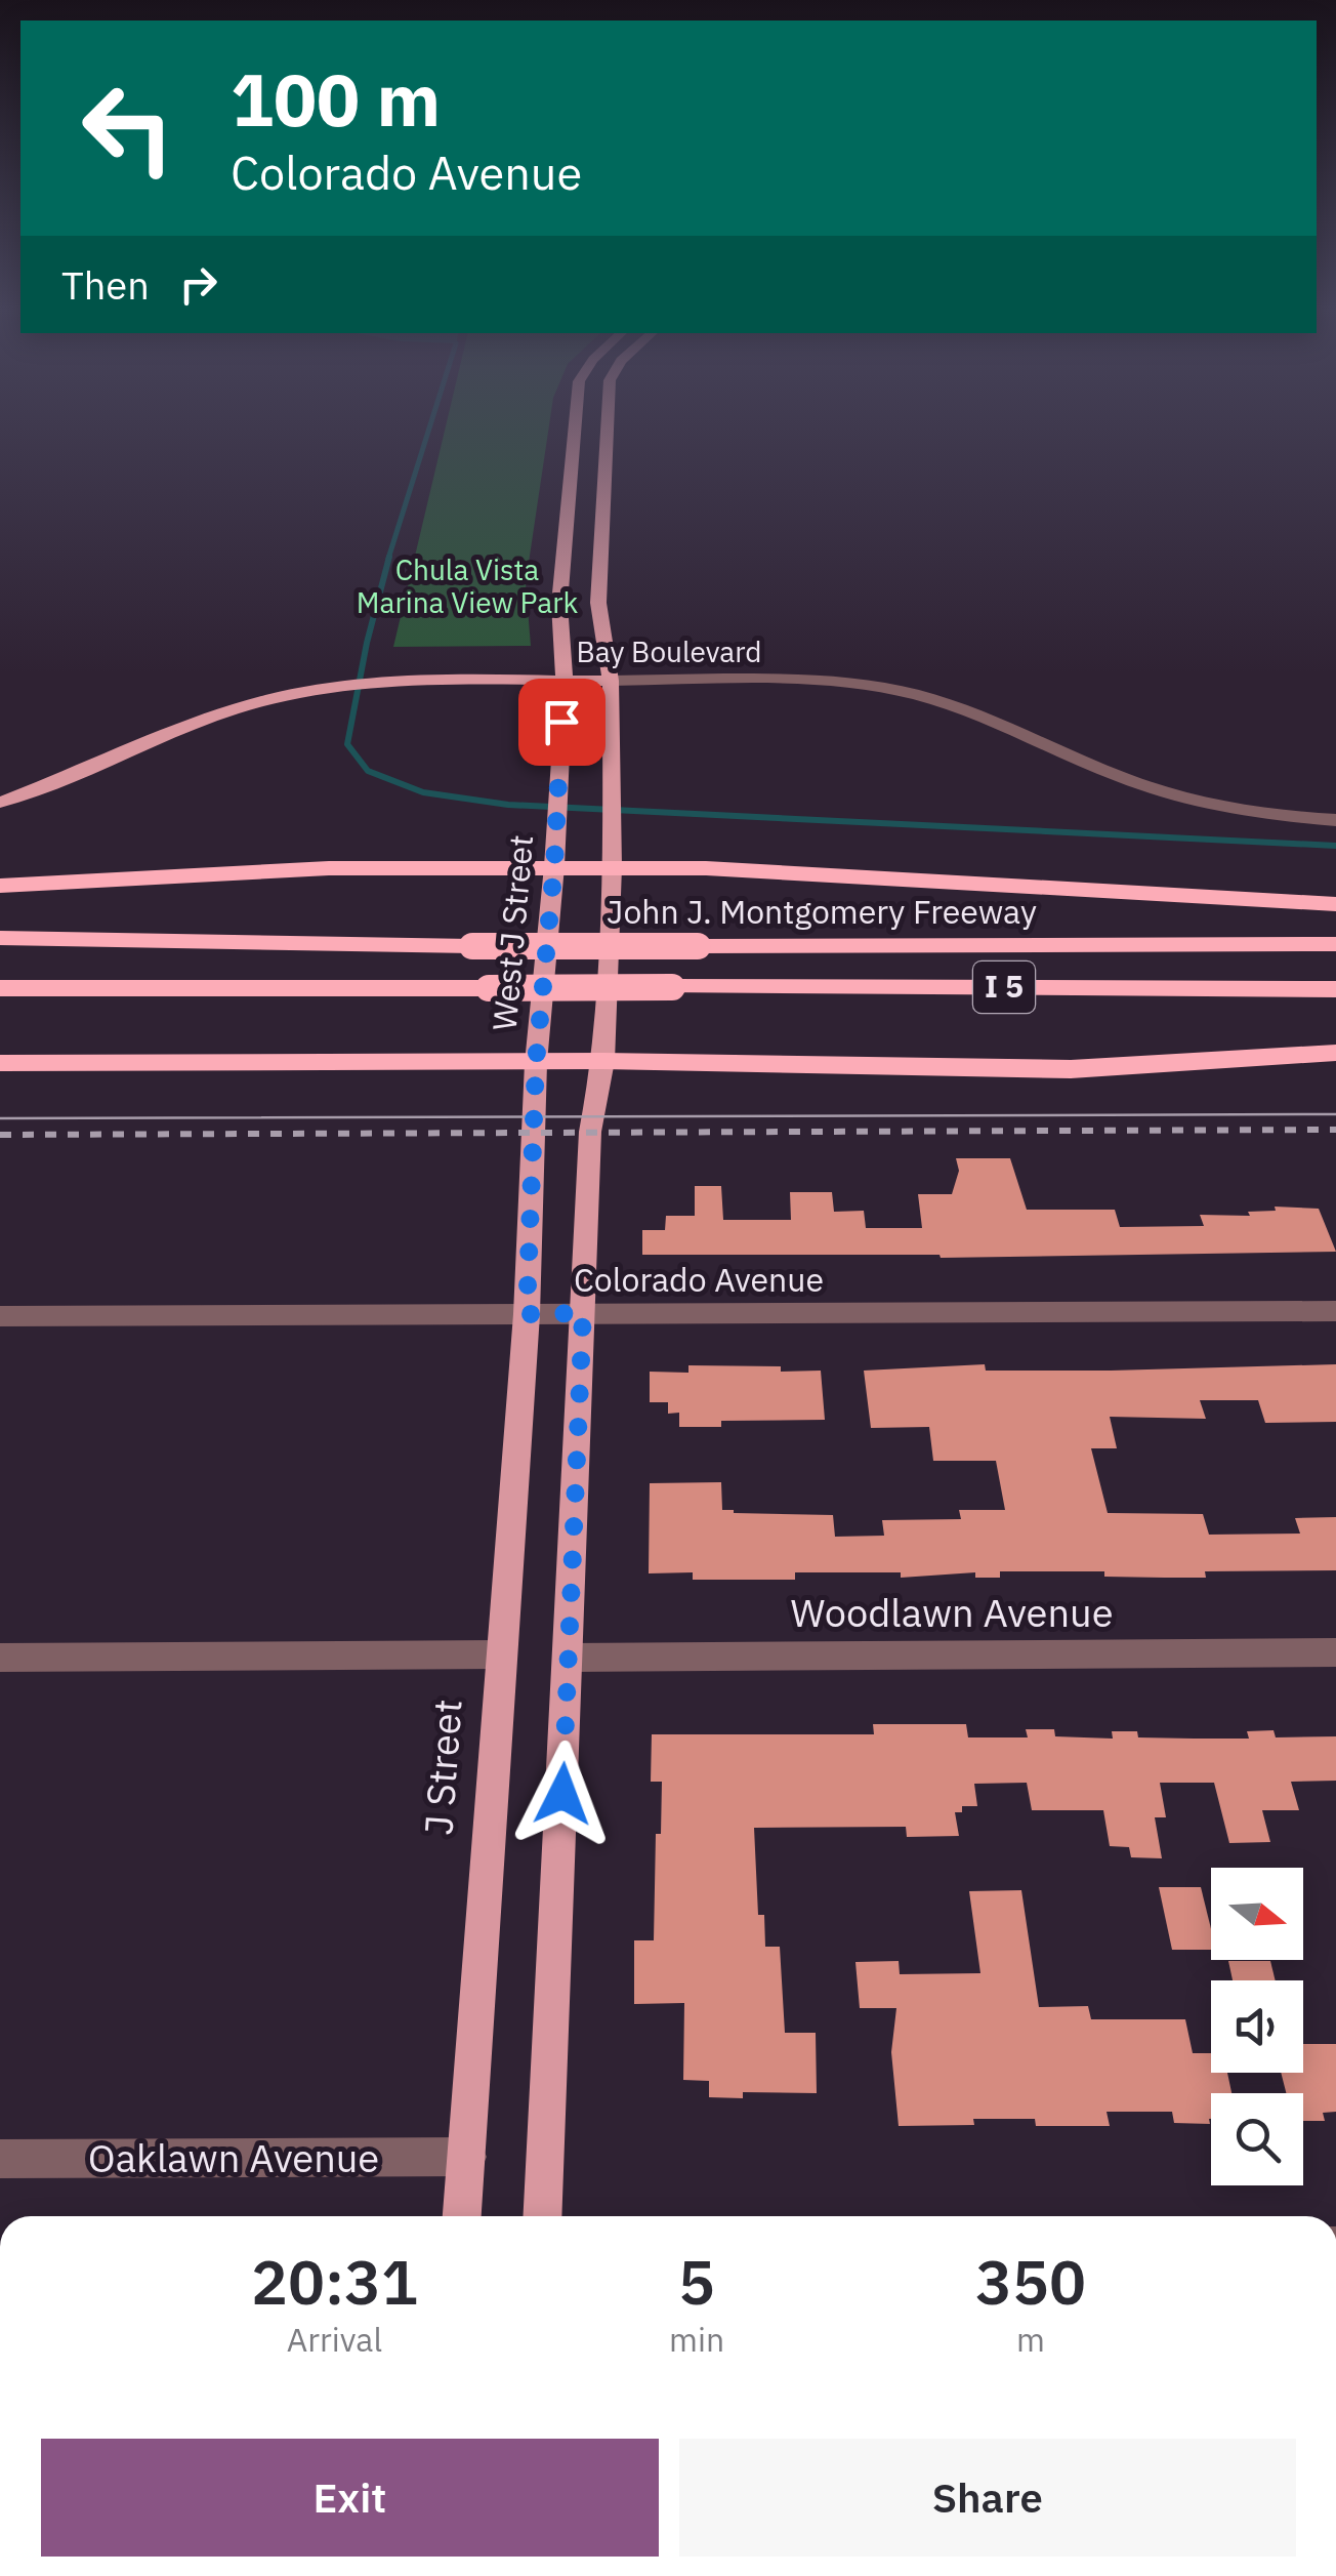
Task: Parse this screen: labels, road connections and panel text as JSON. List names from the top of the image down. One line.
{"streets":{"highway":["John J. Montgomery Freeway","I 5"],"main road":["Bay Boulevard","West J Street","J Street"],"street":["Colorado Avenue","Woodlawn Avenue","Oaklawn Avenue"]},"crossings":[["Bay Boulevard","West J Street"],["West J Street","Colorado Avenue"],["West J Street","J Street"],["Colorado Avenue","J Street"],["J Street","Oaklawn Avenue"]],"parks":["Chula Vista Marina View Park"],"north":"right","page":{"turn":["100 m","Colorado Avenue"],"then":"Then","eta":["20:31","Arrival","5","min","350","m"],"buttons":["Exit","Share"]}}
